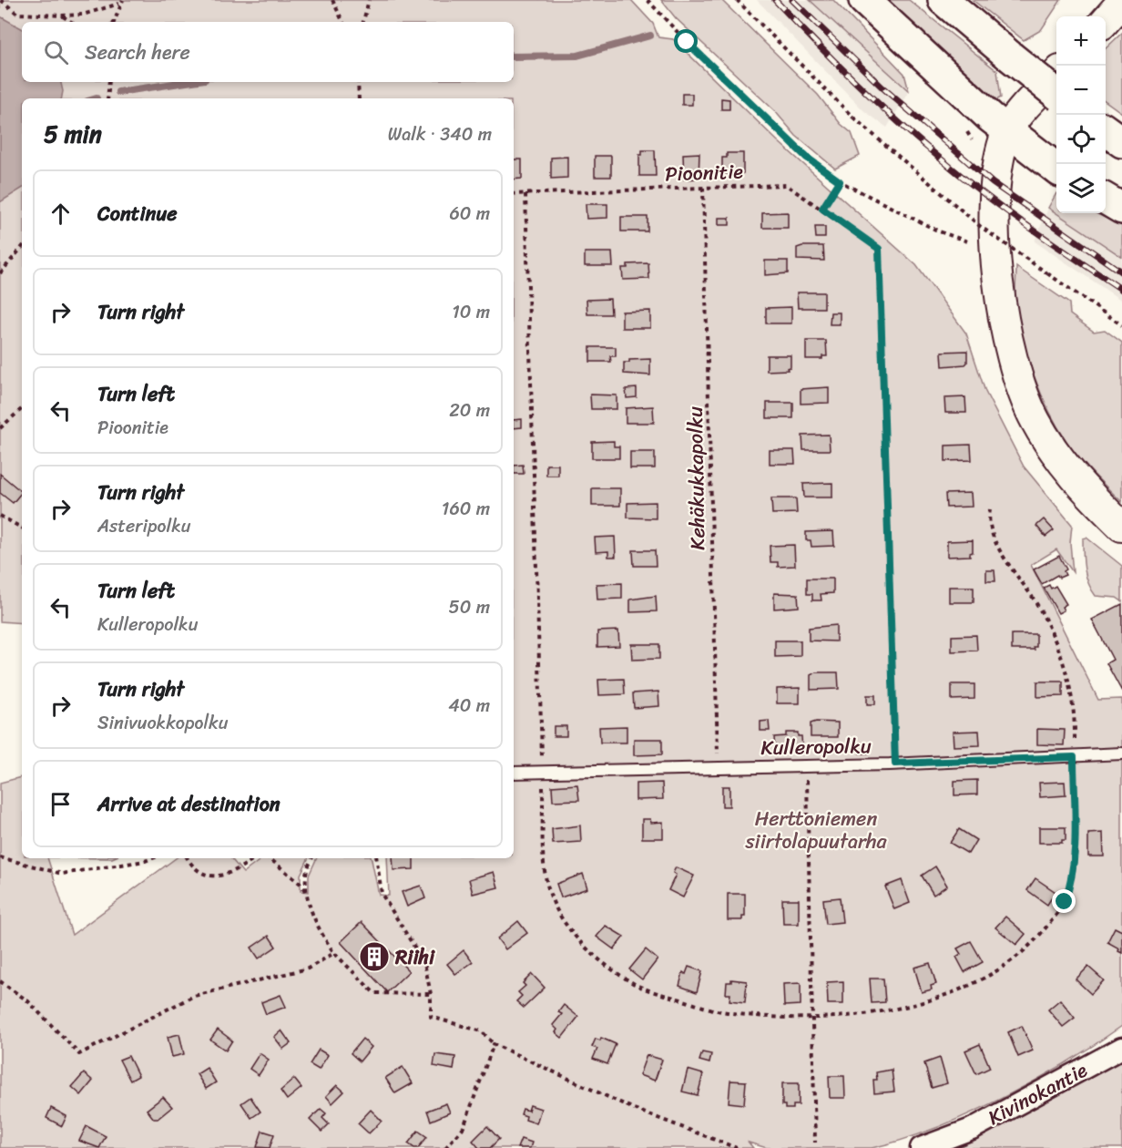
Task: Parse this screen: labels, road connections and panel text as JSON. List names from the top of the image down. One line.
{"streets":{"street":["Kivinokantie"],"lane":["Kulleropolku"],"path":["Pioonitie","Kehäkukkapolku"]},"crossings":[["Pioonitie","Kehäkukkapolku"],["Pioonitie","Kulleropolku"],["Kehäkukkapolku","Kulleropolku"]],"parks":["Herttoniemen siirtolapuutarha"],"places":{"building":["Riihi"]},"page":{"map_buttons":["+","−"],"search":"Search here","heading":["5 min","Walk · 340 m"],"list":[["Continue","60 m"],["Turn right","10 m"],["Turn left","Pioonitie","20 m"],["Turn right","Asteripolku","160 m"],["Turn left","Kulleropolku","50 m"],["Turn right","Sinivuokkopolku","40 m"],"Arrive at destination"]}}
